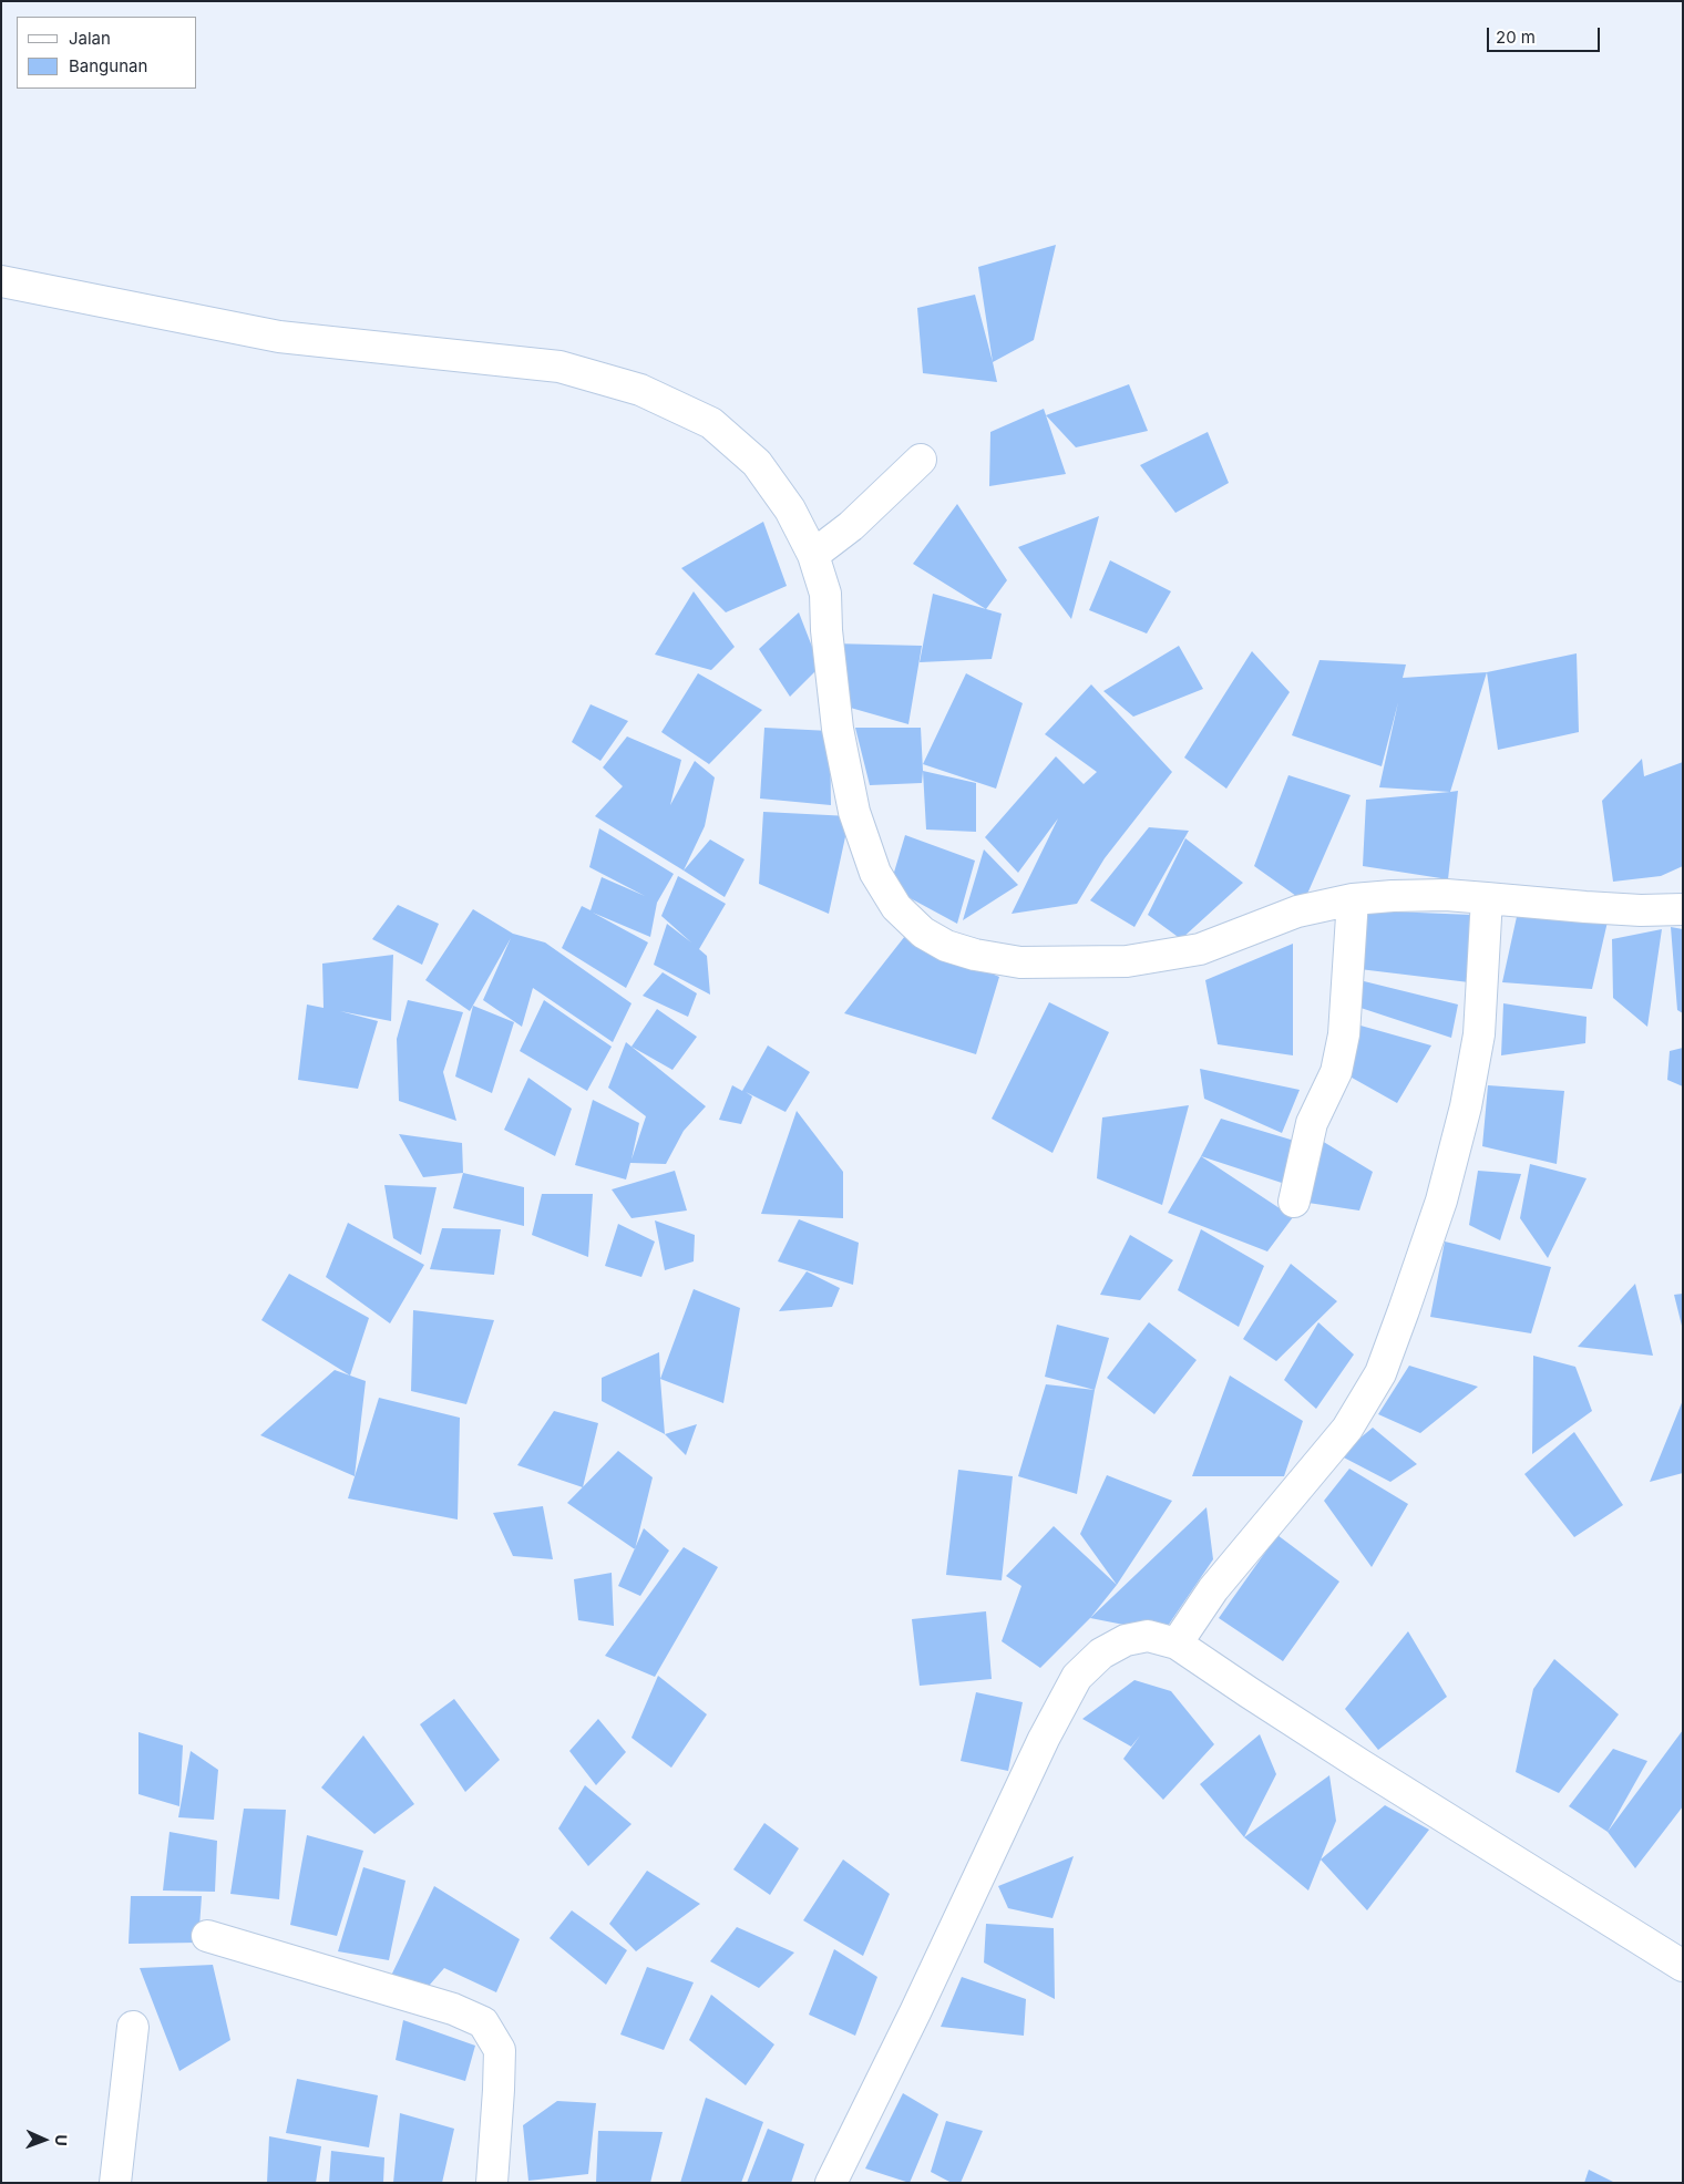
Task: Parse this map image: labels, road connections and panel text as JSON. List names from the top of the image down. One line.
{"legend":["Jalan","Bangunan"],"scale_bar":"20 m","north":"right"}
